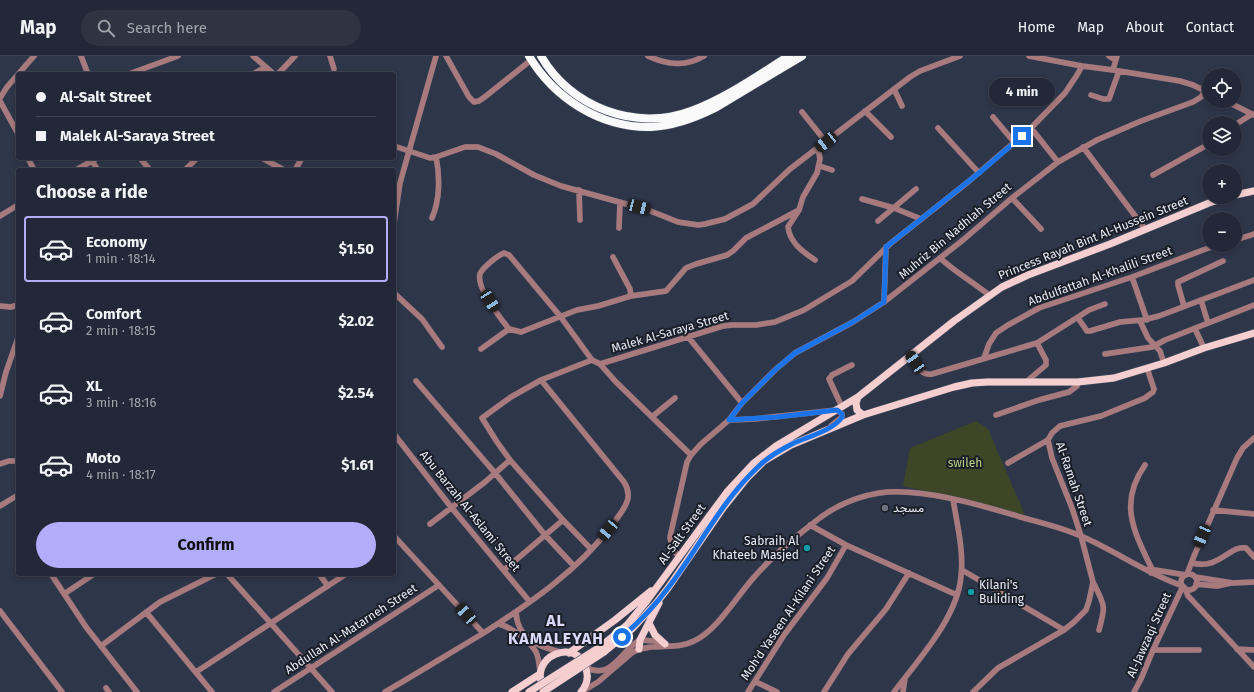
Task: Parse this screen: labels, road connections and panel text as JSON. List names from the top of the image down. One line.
{"streets":{"main road":["Princess Rayah Bint Al-Hussein Street","Al-Salt Street"],"street":["Muhriz Bin Nadhlah Street","Abdulfattah Al-Khalili Street","Malek Al-Saraya Street","Al-Ramah Street","Abu Barzah Al-Aslami Street","Moh'd Yaseen Al-Kilani Street","Abdullah Al-Matarneh Street","Al-Jawzaqi Street"]},"crossings":[["Muhriz Bin Nadhlah Street","Al-Salt Street"],["Princess Rayah Bint Al-Hussein Street","Al-Salt Street"],["Al-Ramah Street","Al-Salt Street"]],"districts":["AL KAMALEYAH"],"parks":["swileh"],"places":["مسجد","Sabraih Al Khateeb Masjed","Kilani's Buliding"],"page":{"header":"Map","search":"Search here","nav":["Home","Map","About","Contact"],"map_buttons":["+","−"],"banner":["Al-Salt Street","Malek Al-Saraya Street"],"bubble":"4 min","heading":"Choose a ride","list":[{"name":"Economy","note":"1 min · 18:14","value":"$1.50"},{"name":"Comfort","note":"2 min · 18:15","value":"$2.02"},{"name":"XL","note":"3 min · 18:16","value":"$2.54"},{"name":"Moto","note":"4 min · 18:17","value":"$1.61"}],"buttons":"Confirm"}}
